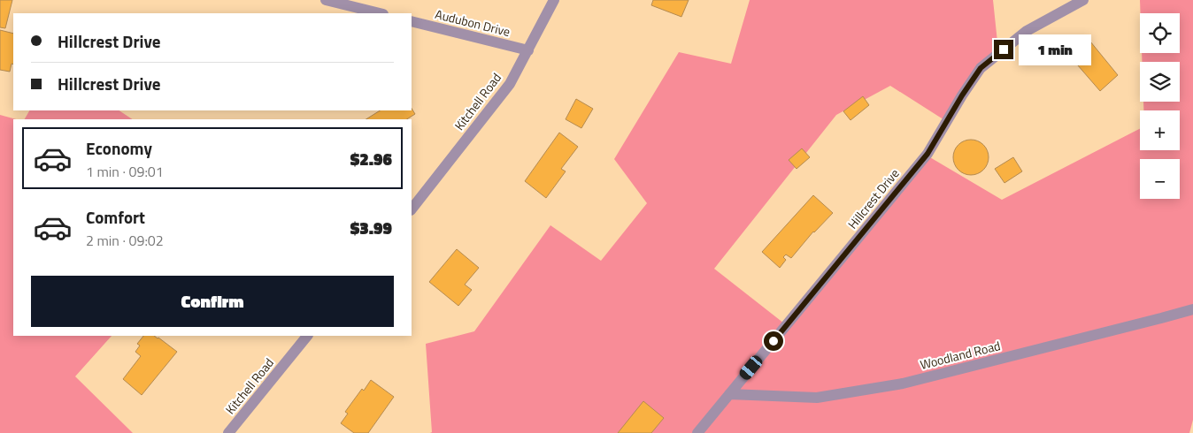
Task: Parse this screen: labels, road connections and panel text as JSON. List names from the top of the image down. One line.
{"streets":{"street":["Audubon Drive","Kitchell Road","Hillcrest Drive","Woodland Road"]},"crossings":[["Audubon Drive","Kitchell Road"],["Hillcrest Drive","Woodland Road"]],"page":{"map_buttons":["+","−"],"banner":["Hillcrest Drive","Hillcrest Drive"],"bubble":"1 min","list":[{"name":"Economy","note":"1 min · 09:01","value":"$2.96"},{"name":"Comfort","note":"2 min · 09:02","value":"$3.99"}],"buttons":"Confirm"}}
